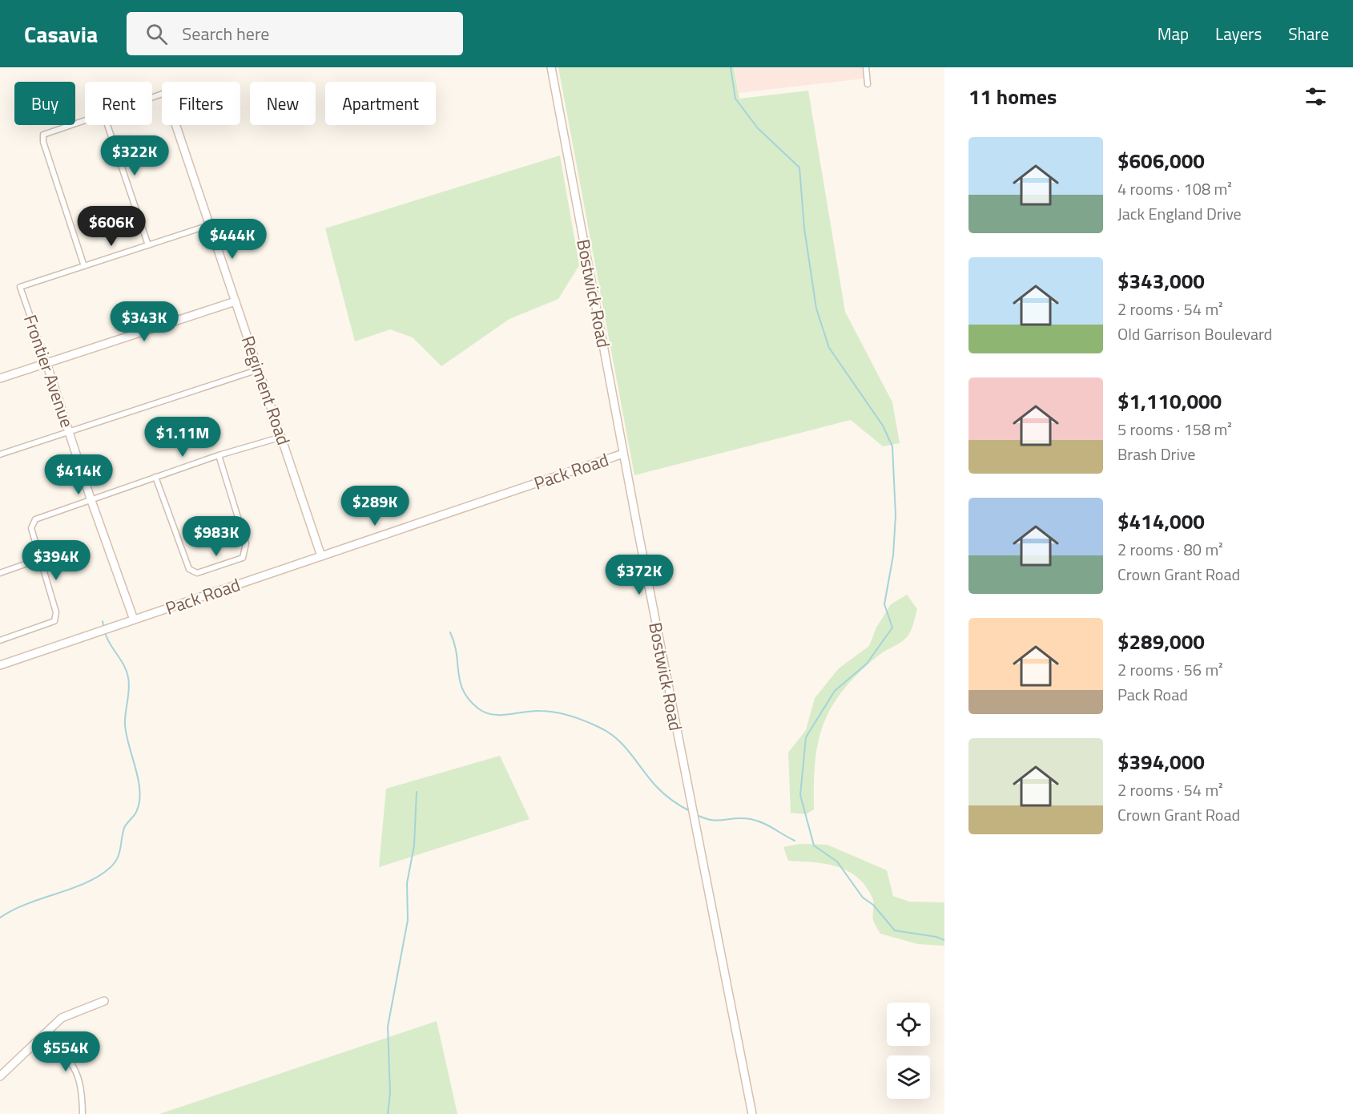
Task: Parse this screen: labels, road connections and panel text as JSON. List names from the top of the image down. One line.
{"streets":{"street":["Bostwick Road","Frontier Avenue","Regiment Road","Pack Road"]},"crossings":[["Bostwick Road","Pack Road"],["Frontier Avenue","Pack Road"],["Regiment Road","Pack Road"]],"page":{"header":"Casavia","search":"Search here","nav":["Map","Layers","Share"],"heading":"11 homes","chip":["Buy","Rent","Filters","New","Apartment"],"list":[{"name":"$606,000","note":"4 rooms · 108 m² · Jack England Drive"},{"name":"$343,000","note":"2 rooms · 54 m² · Old Garrison Boulevard"},{"name":"$1,110,000","note":"5 rooms · 158 m² · Brash Drive"},{"name":"$414,000","note":"2 rooms · 80 m² · Crown Grant Road"},{"name":"$289,000","note":"2 rooms · 56 m² · Pack Road"},{"name":"$394,000","note":"2 rooms · 54 m² · Crown Grant Road"}],"price":["$322K","$606K","$444K","$343K","$1.11M","$414K","$289K","$983K","$394K","$372K","$554K"]}}
